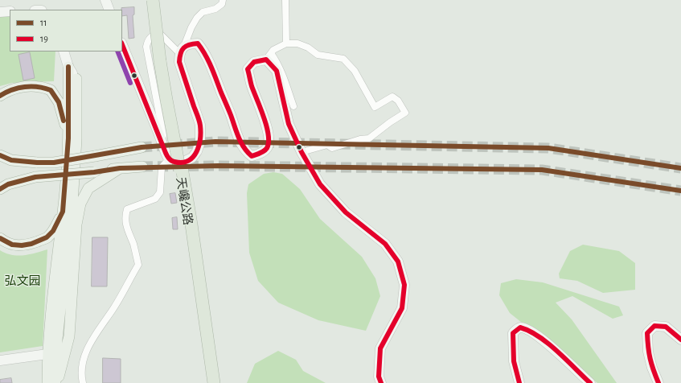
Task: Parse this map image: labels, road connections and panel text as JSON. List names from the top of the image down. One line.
{"streets":{"highway":["天巉公路"]},"parks":["弘文园"],"lines":["transit line 19","transit line 11"],"legend":["11","19"]}
